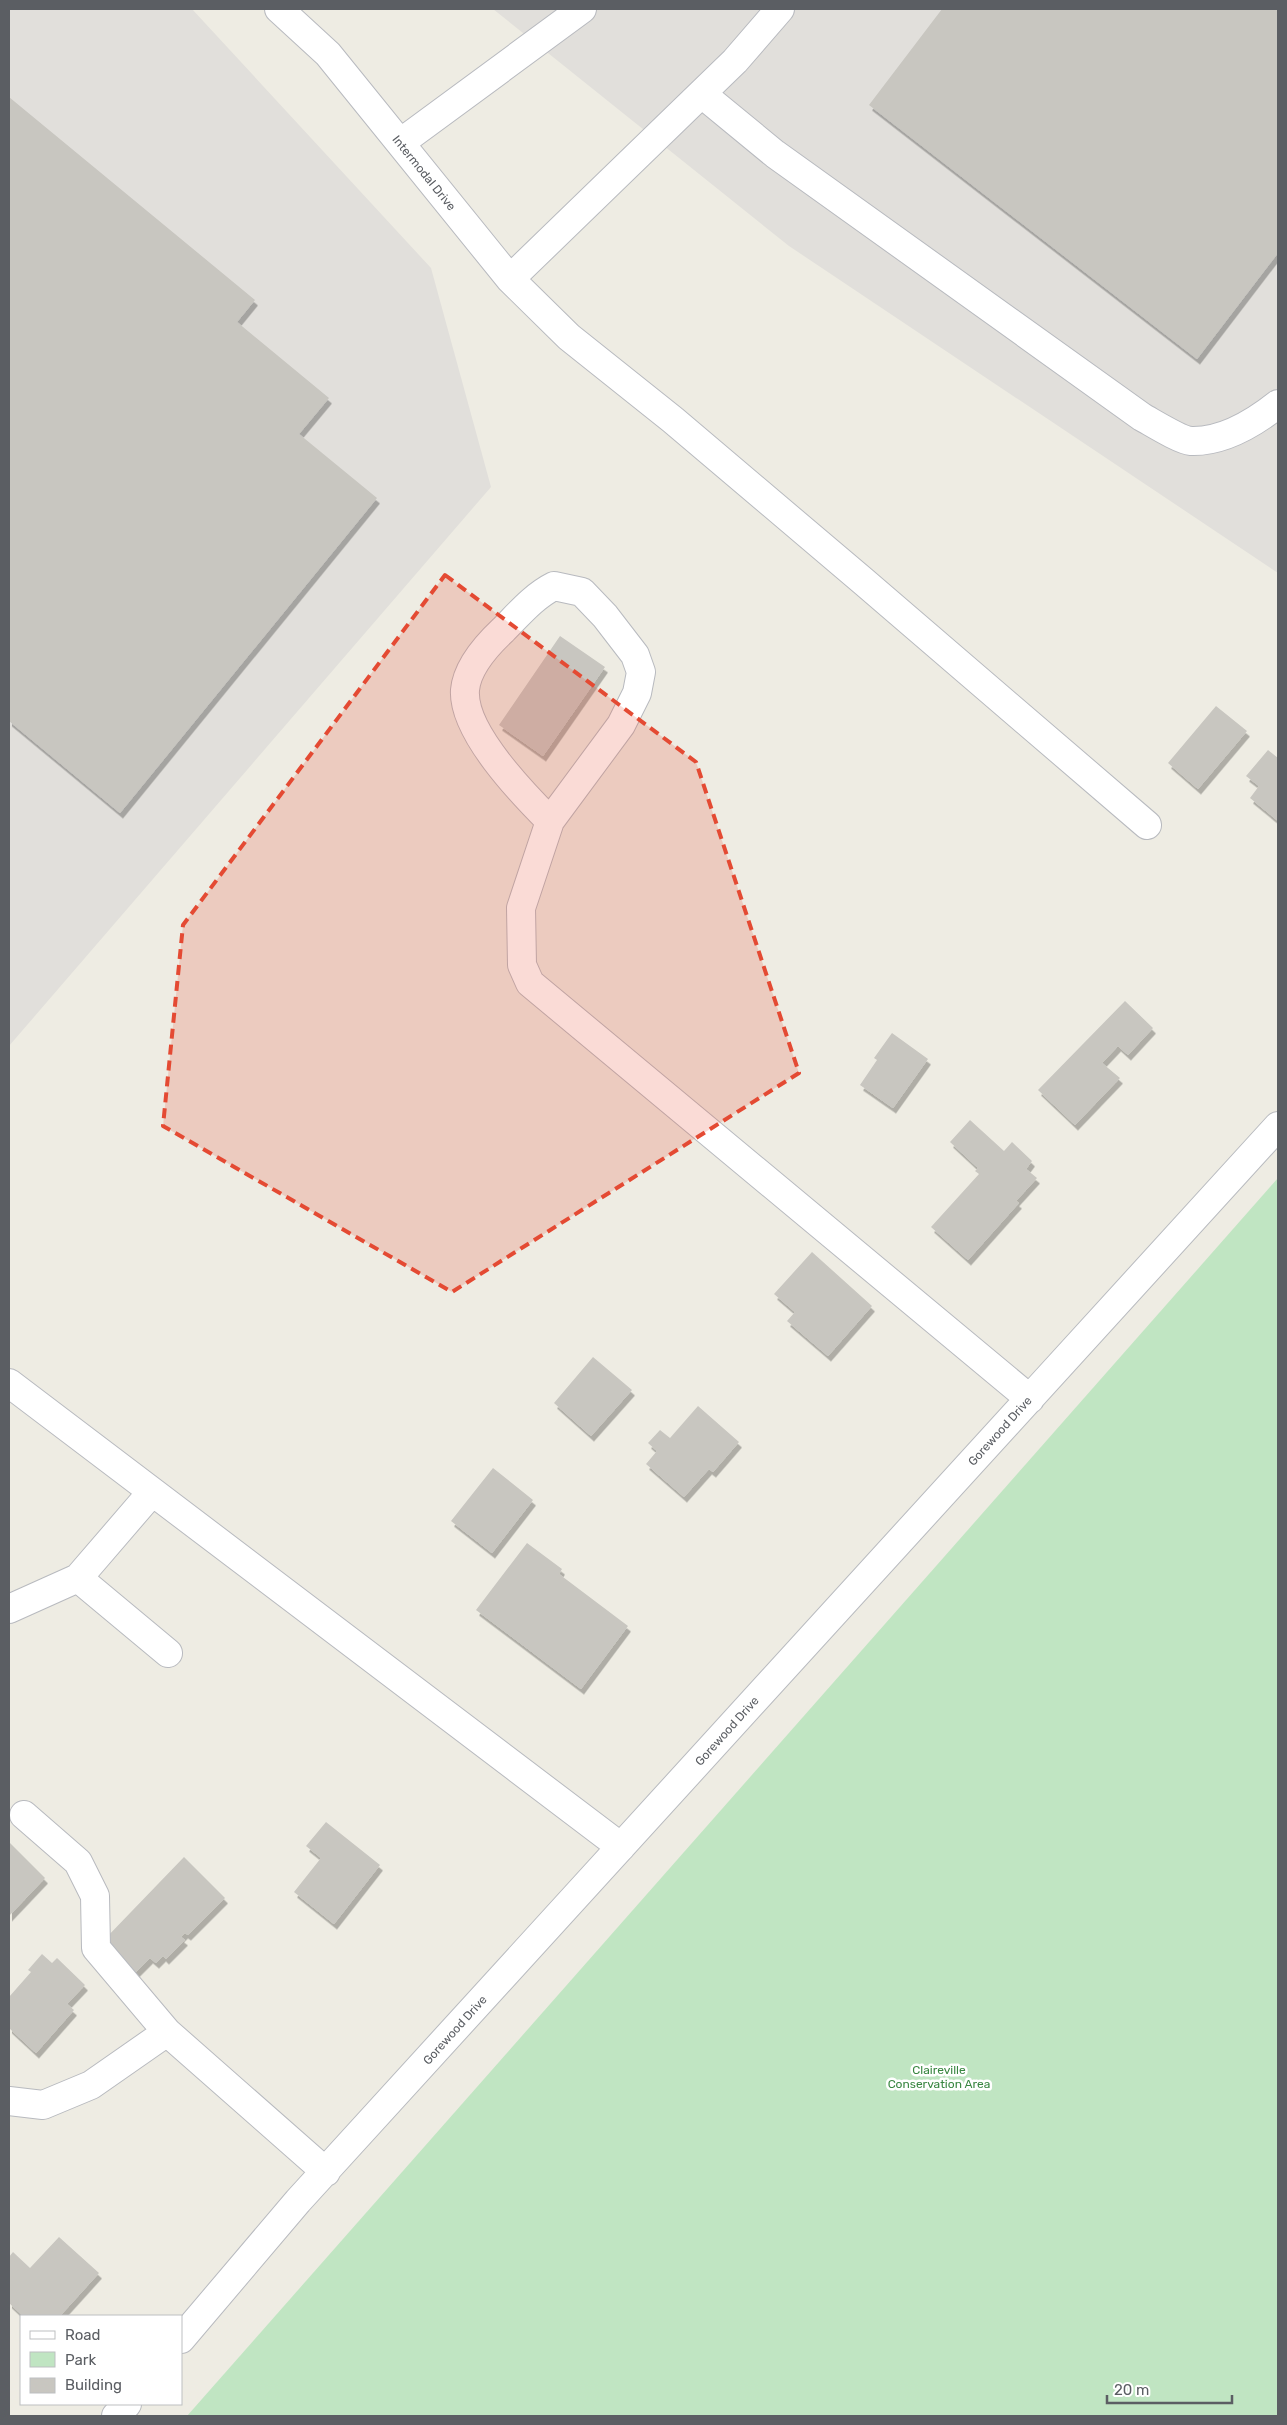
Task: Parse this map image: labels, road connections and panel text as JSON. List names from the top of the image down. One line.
{"streets":{"street":["Intermodal Drive","Gorewood Drive"]},"parks":["Claireville Conservation Area"],"legend":["Road","Park","Building"],"scale_bar":"20 m"}
